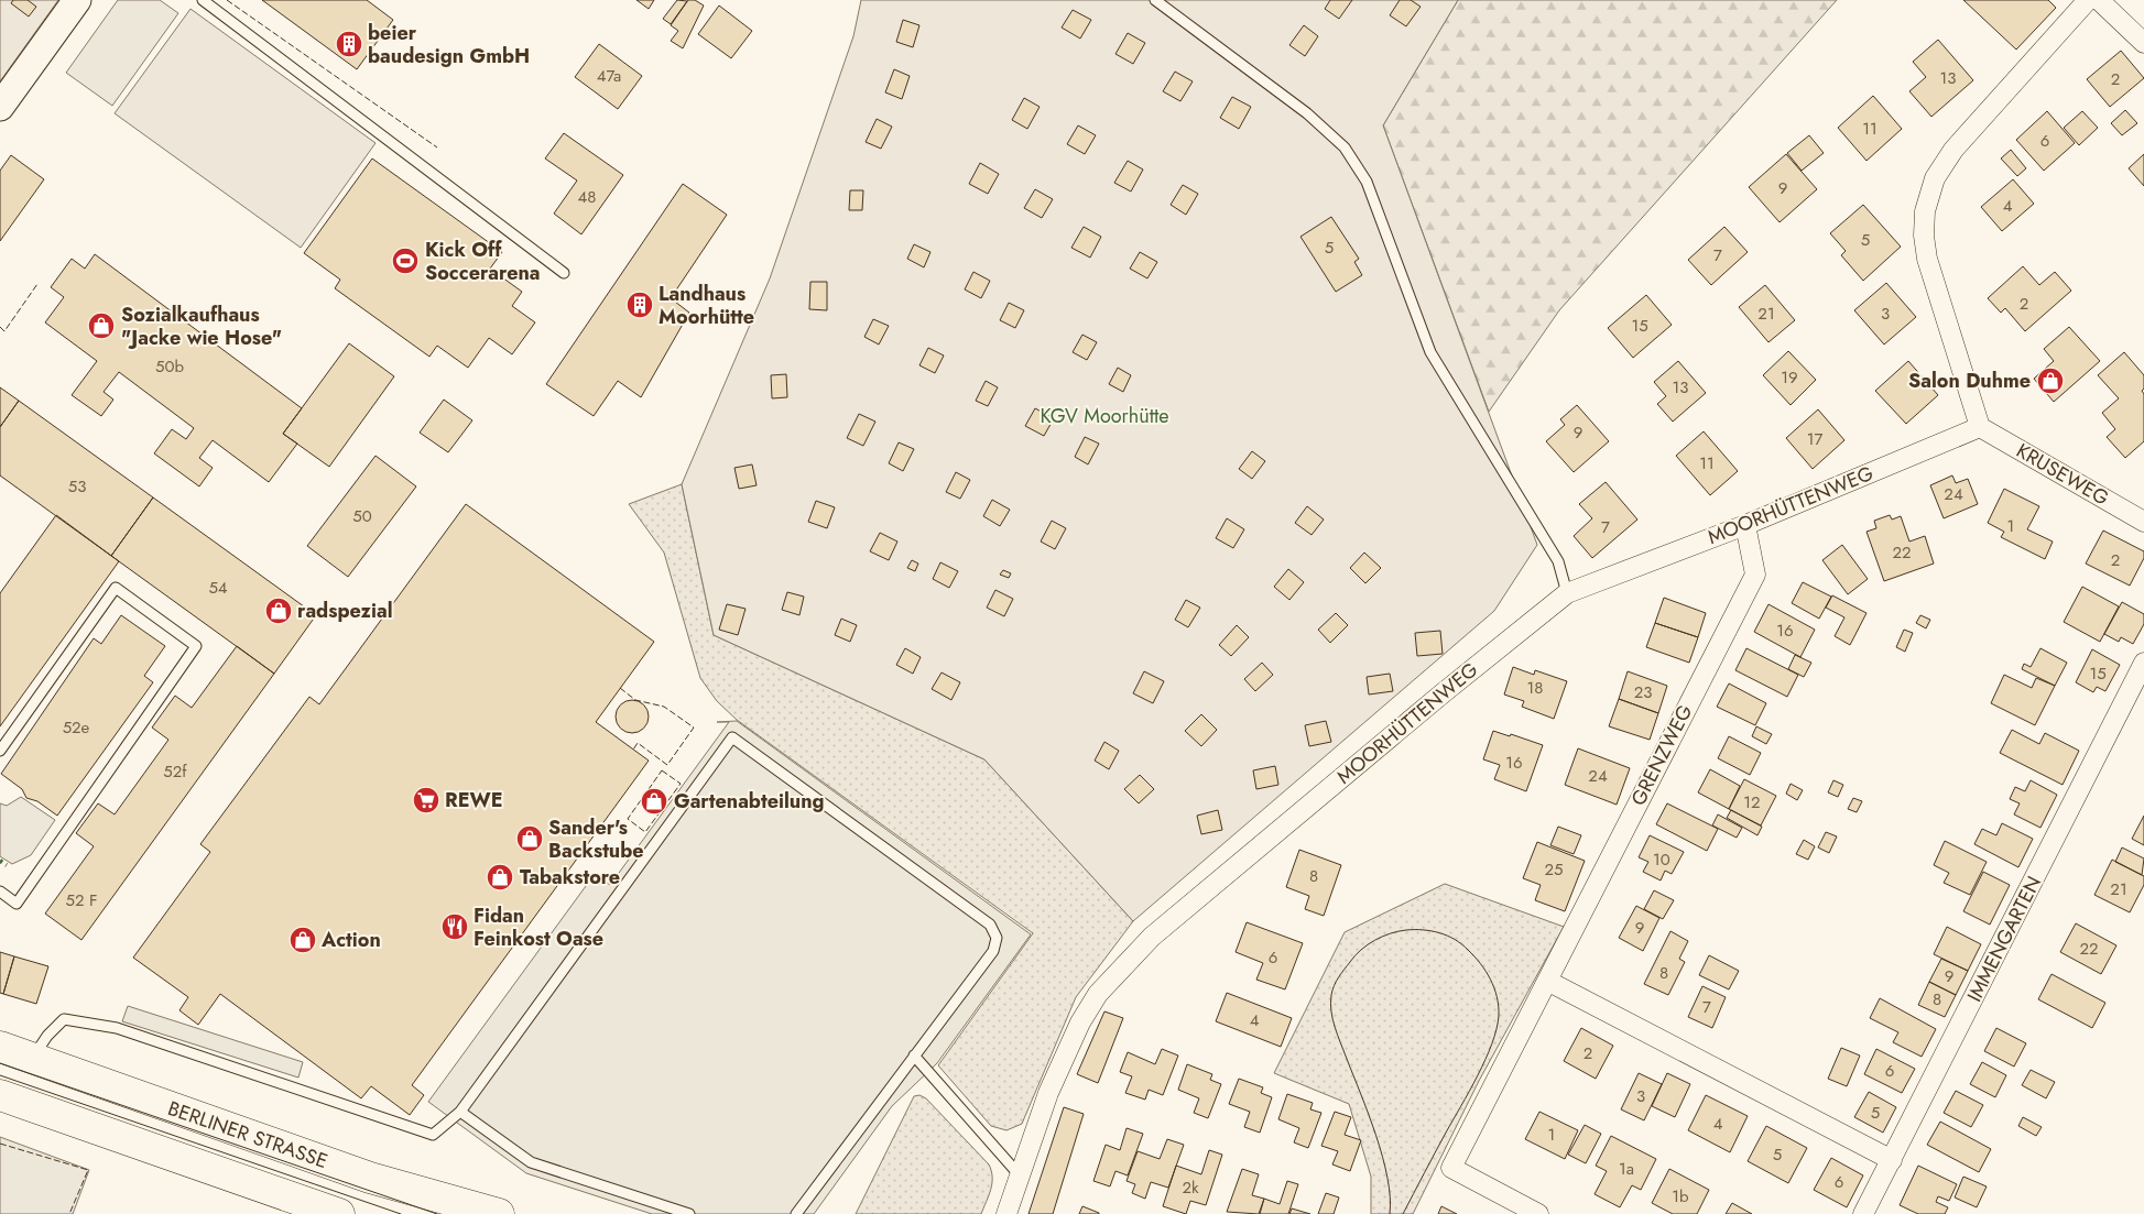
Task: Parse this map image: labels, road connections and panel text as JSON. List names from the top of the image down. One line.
{"streets":{"main road":["BERLINER STRASSE"],"street":["KRUSEWEG","MOORHÜTTENWEG","GRENZWEG","IMMENGARTEN"]},"crossings":[["KRUSEWEG","MOORHÜTTENWEG"],["MOORHÜTTENWEG","GRENZWEG"]],"parks":["KGV Moorhütte"],"places":{"building":["beier baudesign GmbH","Landhaus Moorhütte"],"sports":["Kick Off Soccerarena"],"shop":["Sozialkaufhaus \"Jacke wie Hose\"","Salon Duhme","radspezial","Gartenabteilung","Sander's Backstube","Tabakstore","Action"],"supermarket":["REWE"],"restaurant":["Fidan Feinkost Oase"]},"house_numbers":["47a","13","2","11","6","9","48","4","5","5","7","2","21","3","15","50b","19","13","9","17","11","53","24","50","1","7","22","2","54","16","15","18","23","52e","16","52f","24","12","10","25","8","21","52 F","9","22","6","8","9","8","7","4","2","6","3","5","4","1","5","1a","6","2k","1b"]}
